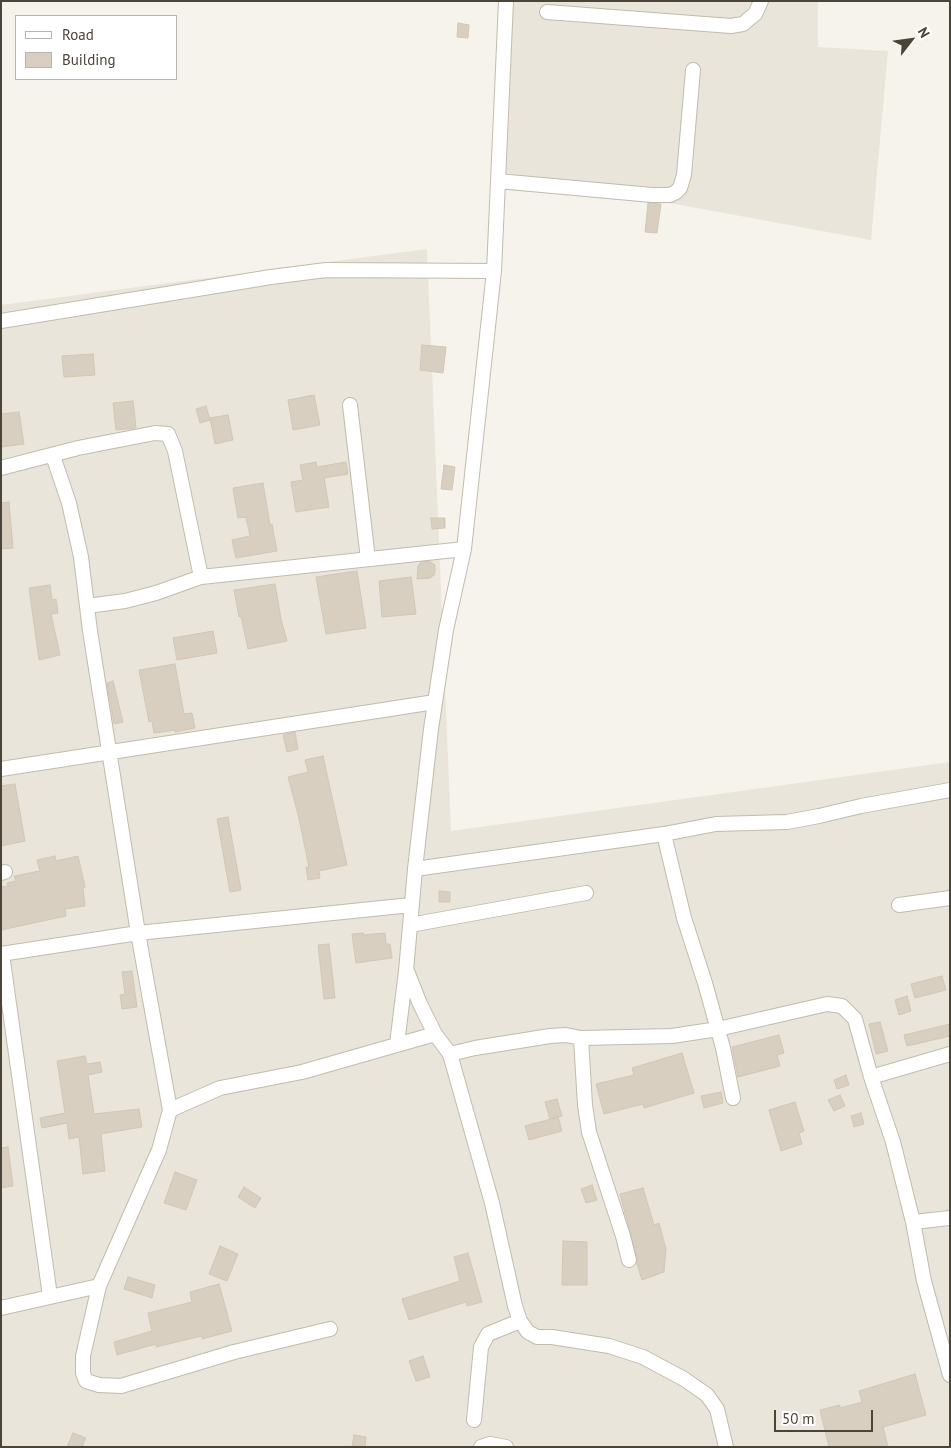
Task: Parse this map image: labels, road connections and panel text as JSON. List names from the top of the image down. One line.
{"legend":["Road","Building"],"scale_bar":"50 m","north":"top right"}
